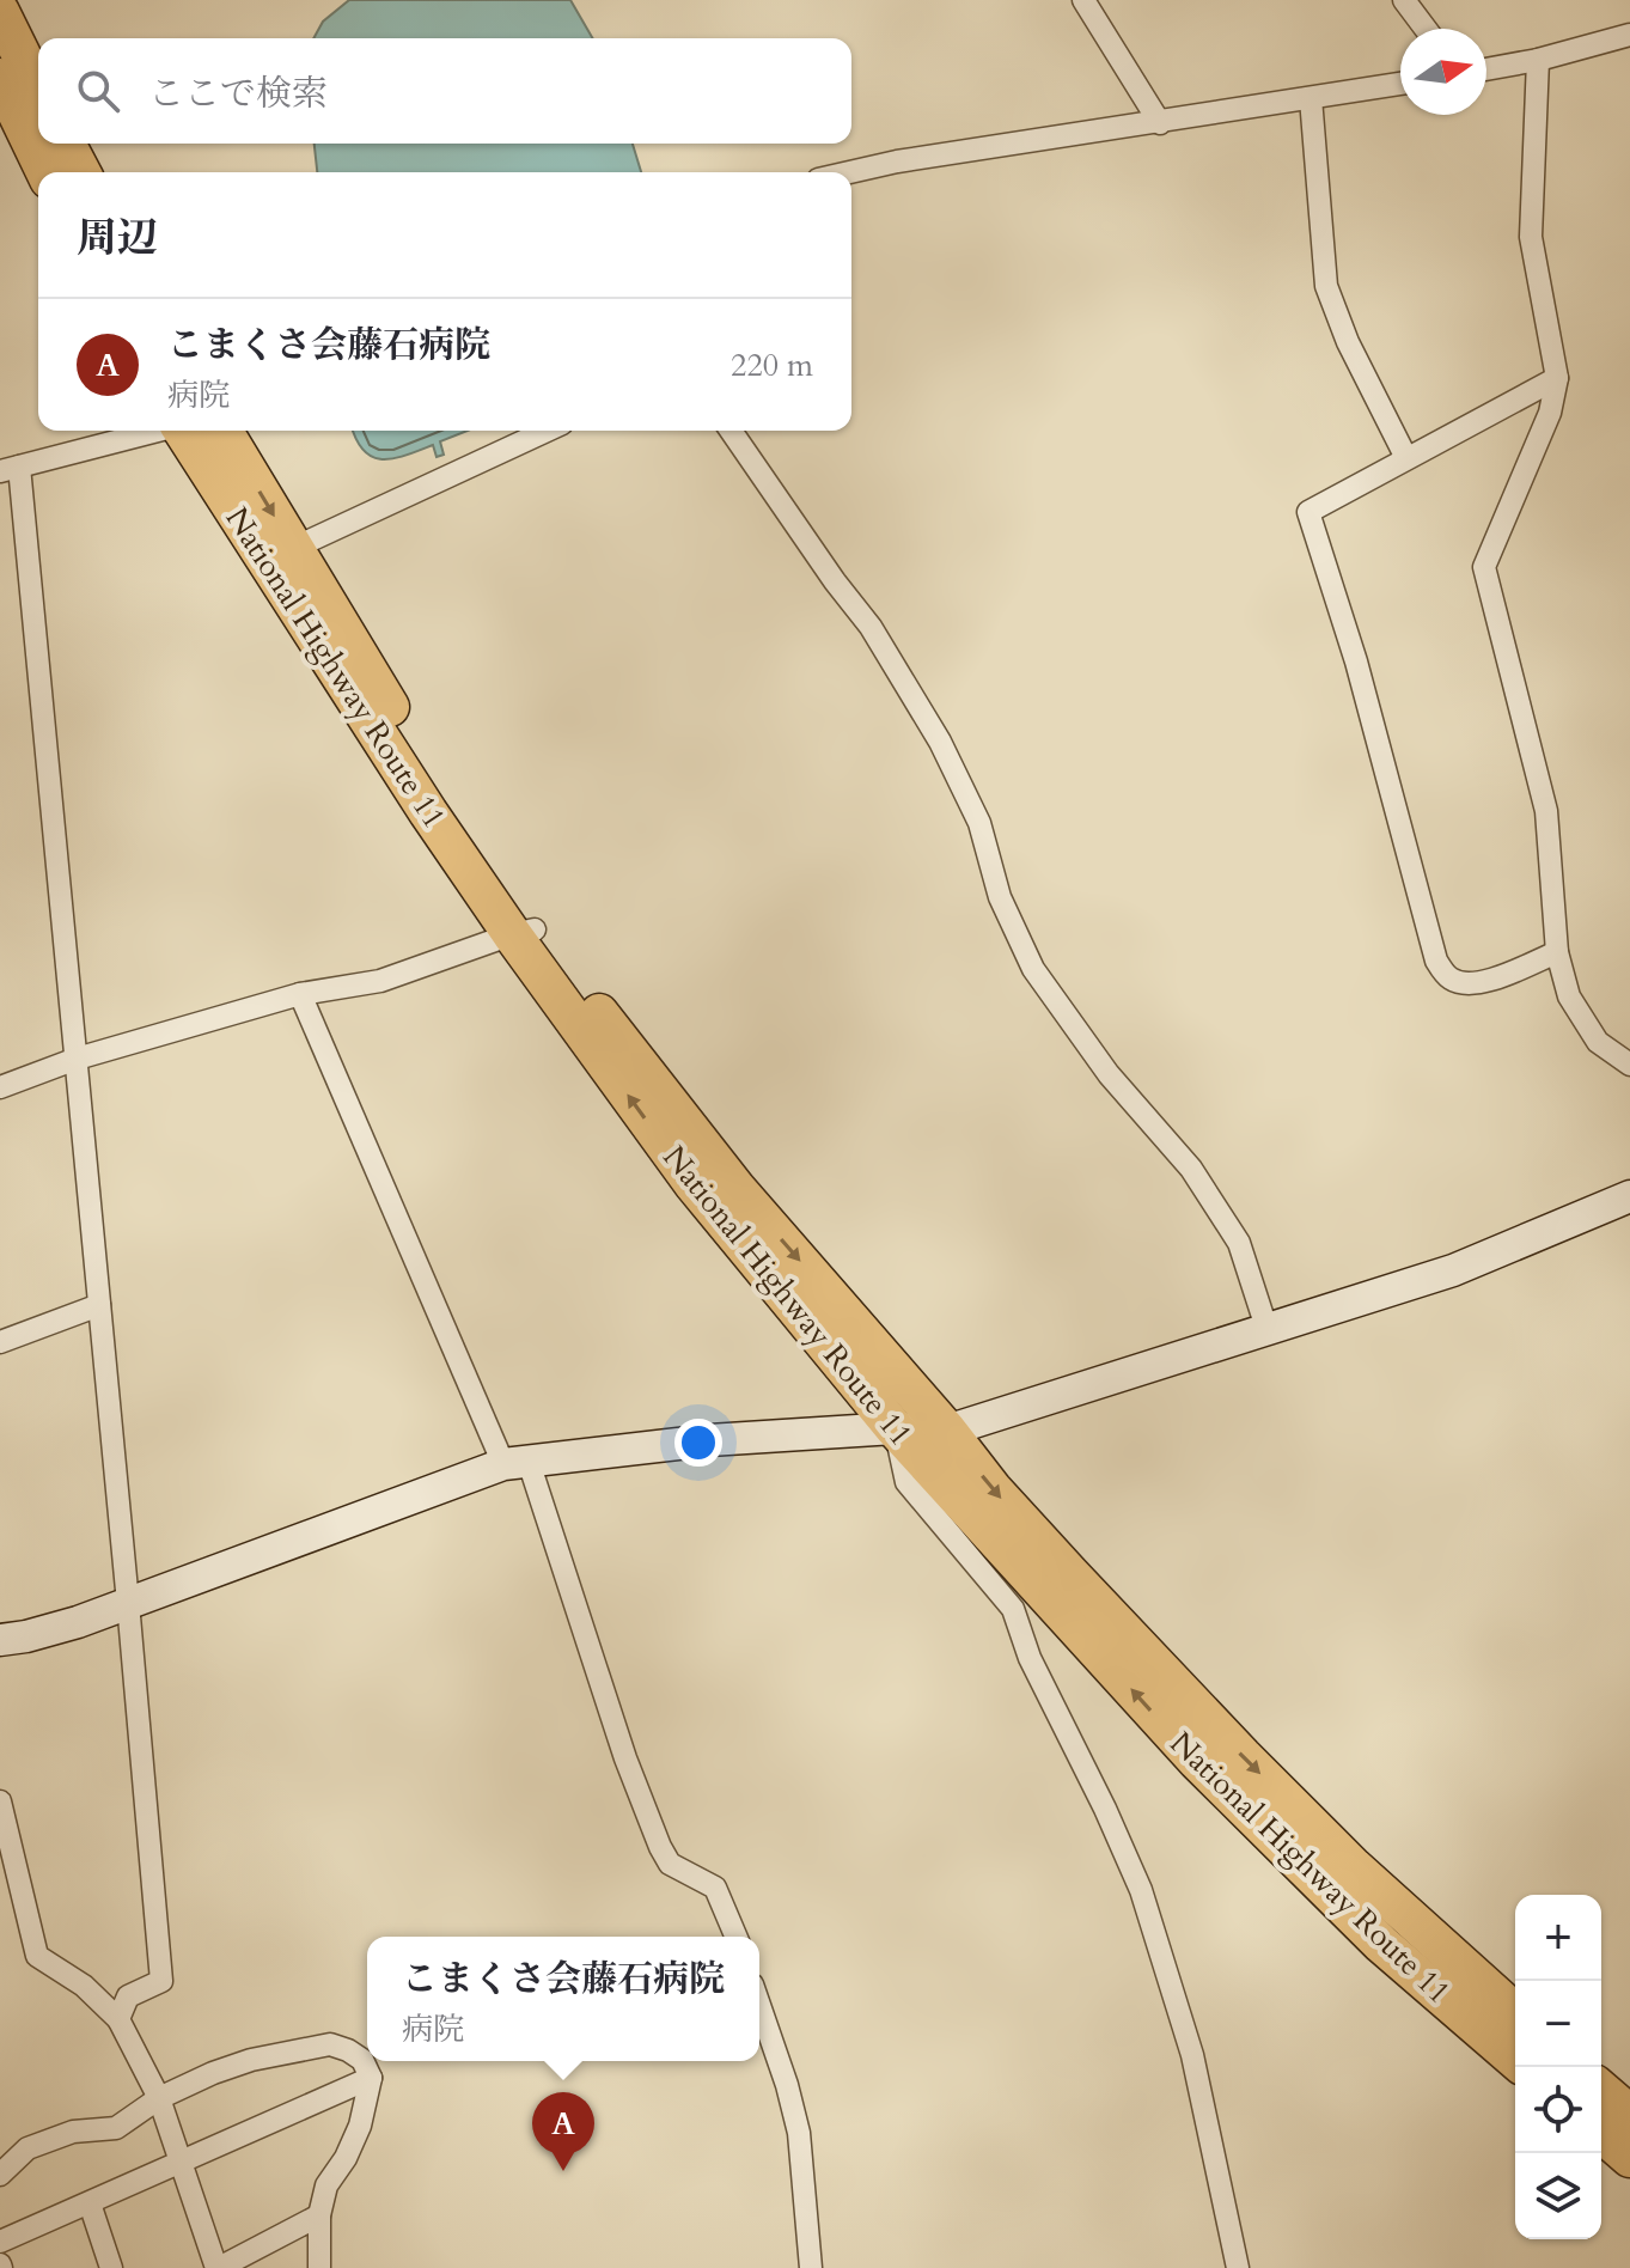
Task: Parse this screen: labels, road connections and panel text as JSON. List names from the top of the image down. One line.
{"streets":{"highway":["National Highway Route 11"]},"north":"right","page":{"search":"ここで検索","heading":"周辺","list":[{"mark":"A","name":"こまくさ会藤石病院","note":"病院","value":"220 m"}],"map_buttons":["+","−"],"popup":["こまくさ会藤石病院","病院"],"pins":"A"}}
